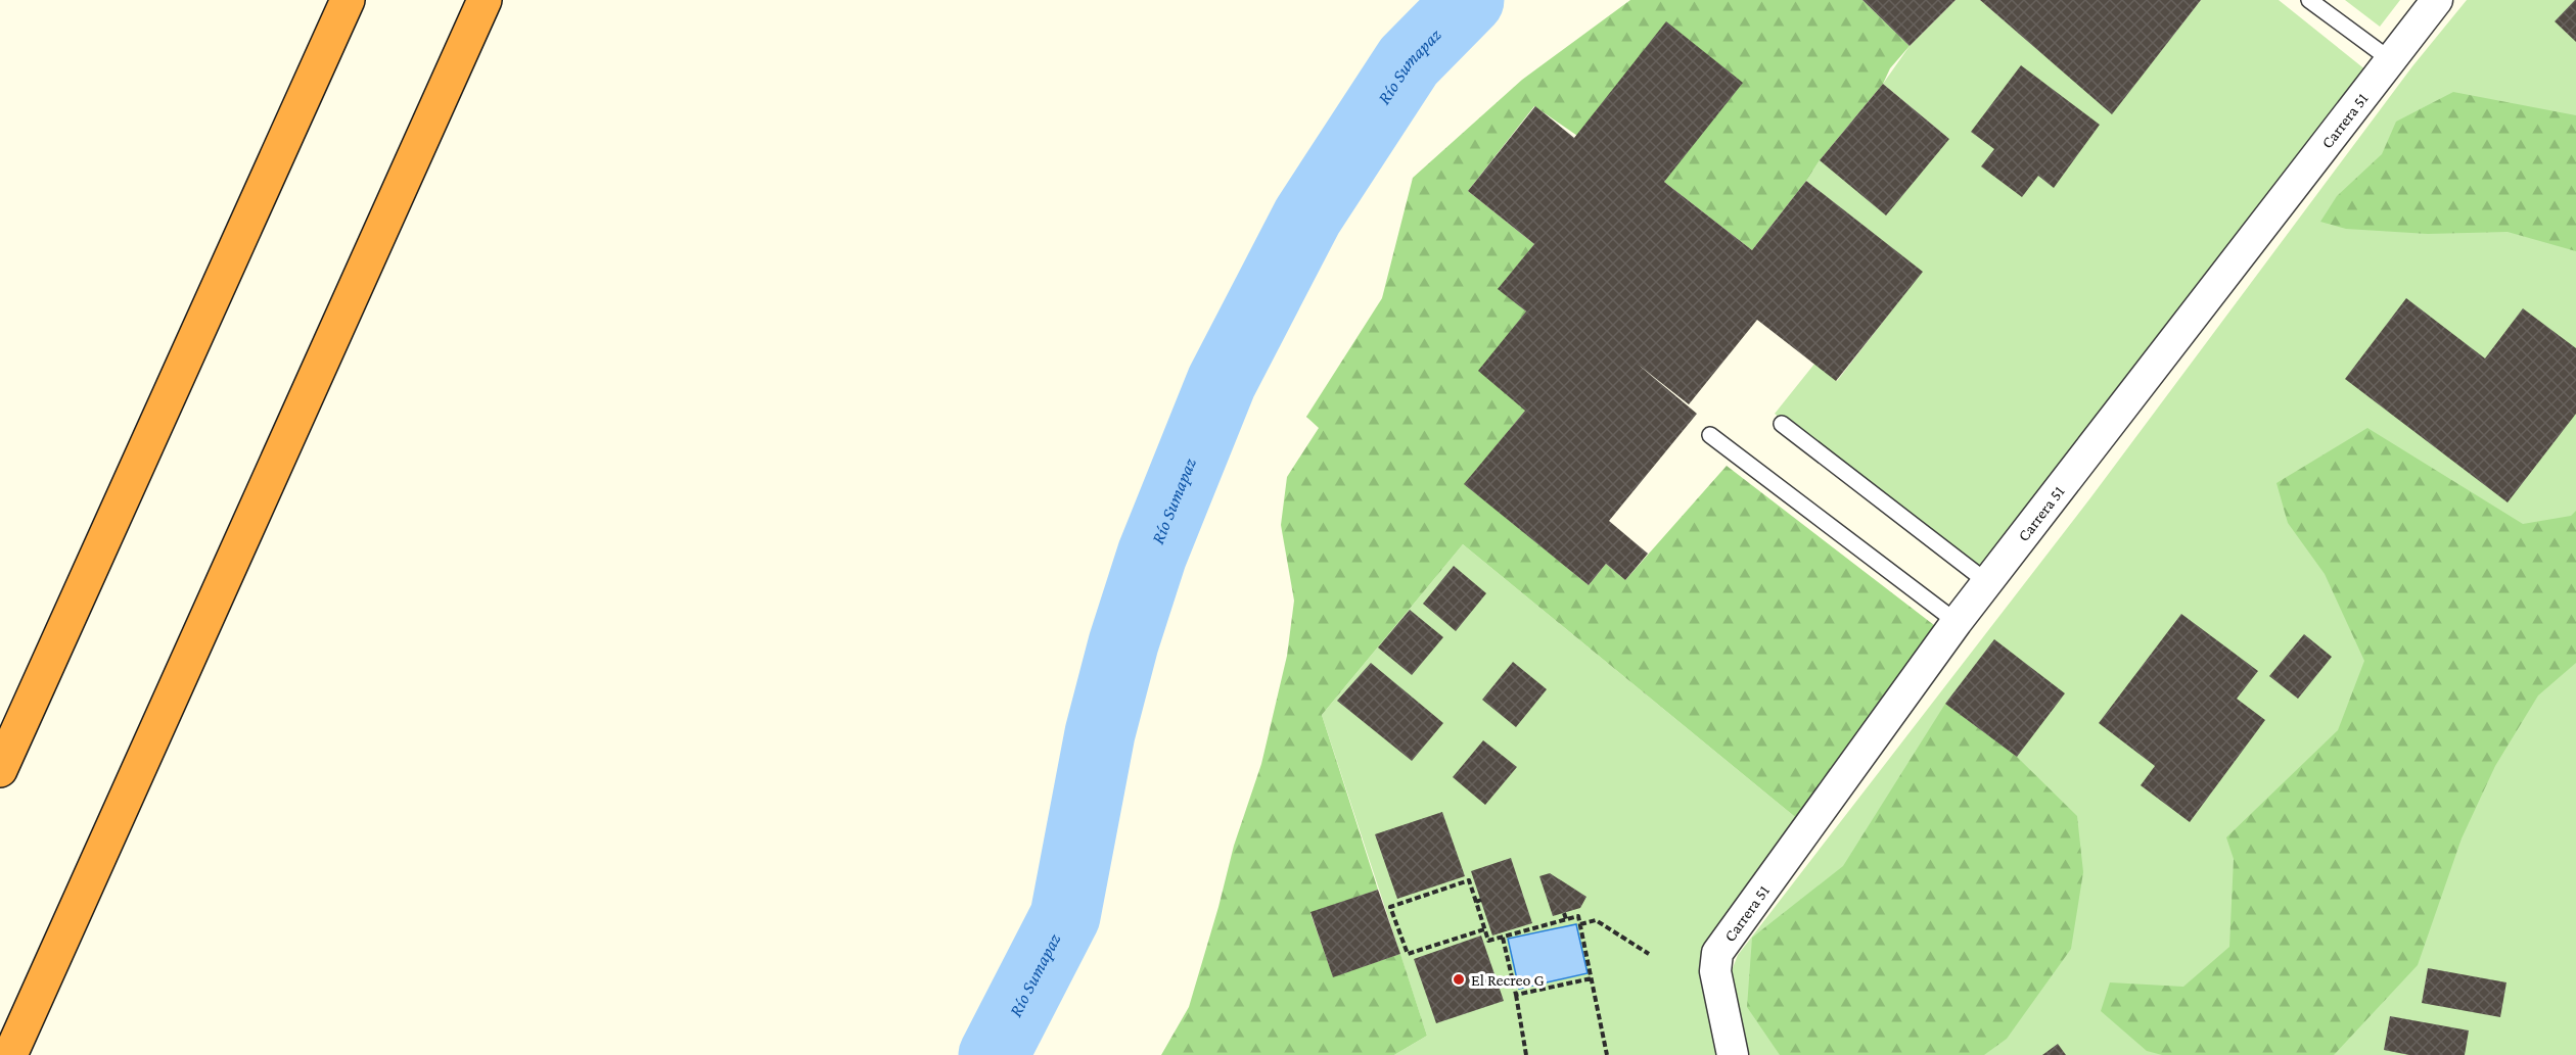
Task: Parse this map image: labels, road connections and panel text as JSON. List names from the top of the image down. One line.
{"streets":{"street":["Carrera 51"]},"water":["Río Sumapaz"],"places":["El Recreo G"]}
